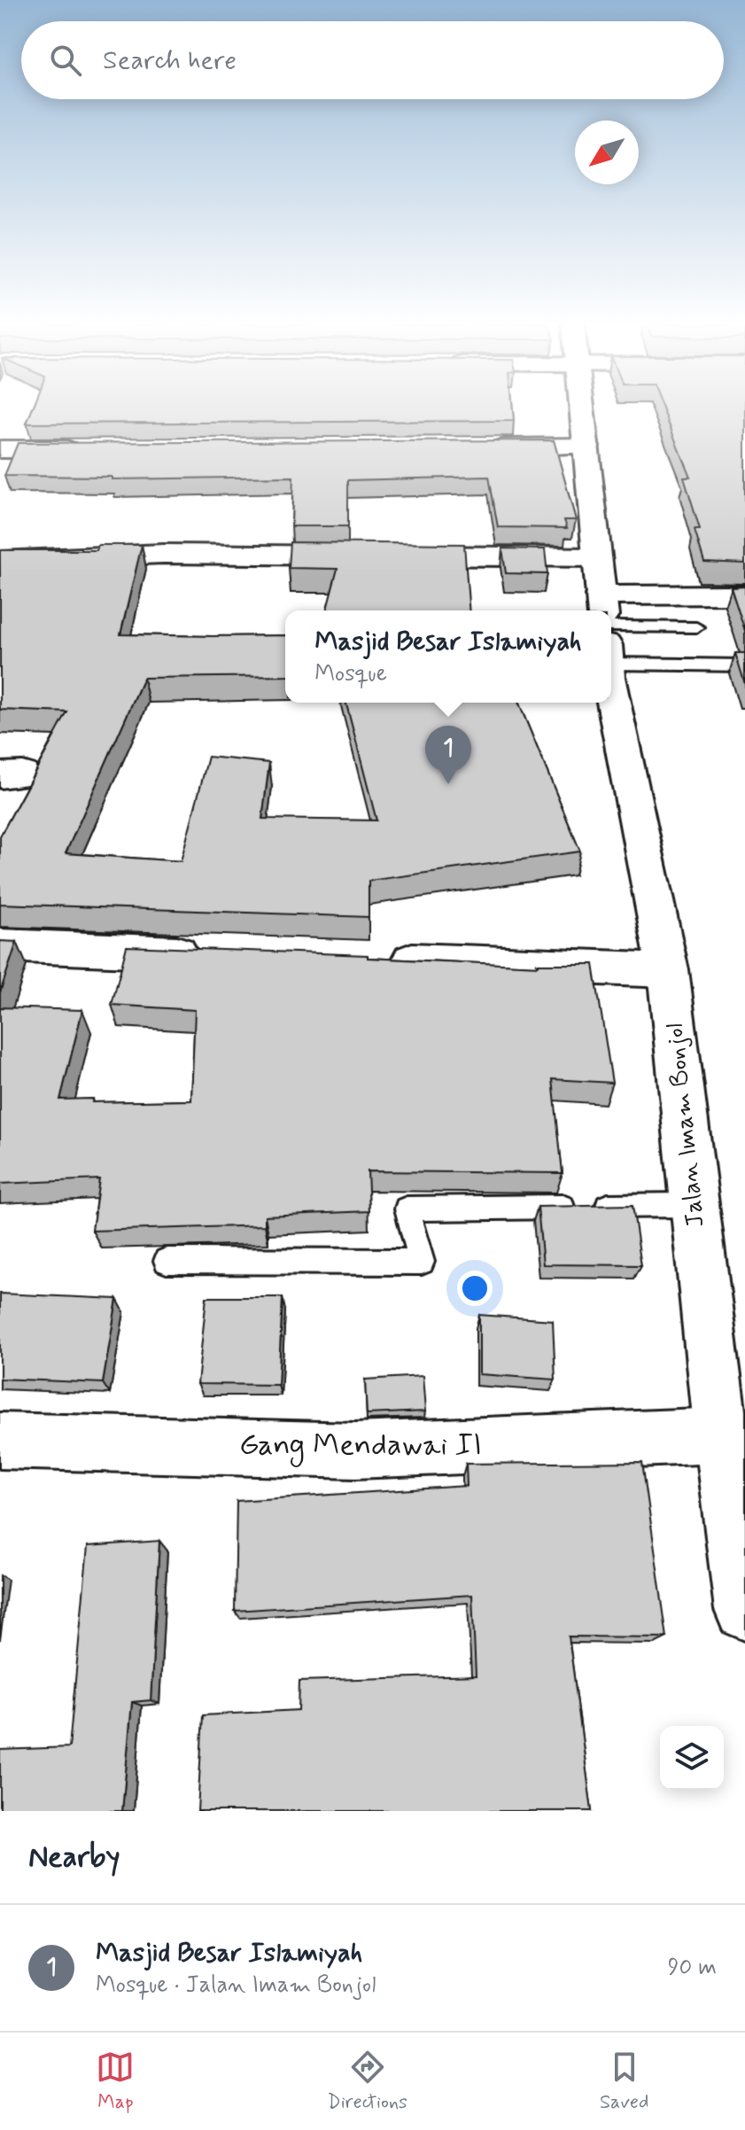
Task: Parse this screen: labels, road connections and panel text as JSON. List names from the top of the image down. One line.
{"streets":{"street":["Jalan Imam Bonjol","Gang Mendawai II"]},"crossings":[["Jalan Imam Bonjol","Gang Mendawai II"]],"north":"bottom left","page":{"search":"Search here","popup":["Masjid Besar Islamiyah","Mosque"],"pins":"1","heading":"Nearby","list":[{"mark":"1","name":"Masjid Besar Islamiyah","note":"Mosque · Jalan Imam Bonjol","value":"90 m"}],"nav":["Map","Directions","Saved"]}}
